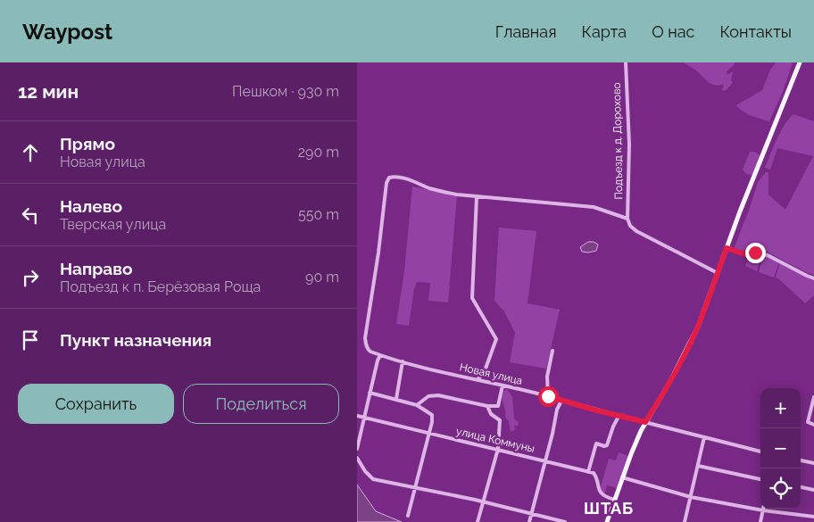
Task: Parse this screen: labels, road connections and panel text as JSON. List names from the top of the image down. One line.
{"streets":{"street":["Подъезд к д. Дорохово","Новая улица","улица Коммуны"]},"districts":["ШТАБ"],"page":{"header":"Waypost","nav":["Главная","Карта","О нас","Контакты"],"heading":["12 мин","Пешком · 930 m"],"list":[["Прямо","Новая улица","290 m"],["Налево","Тверская улица","550 m"],["Направо","Подъезд к п. Берёзовая Роща","90 m"],"Пункт назначения"],"buttons":["Сохранить","Поделиться"],"map_buttons":["+","−"]}}
